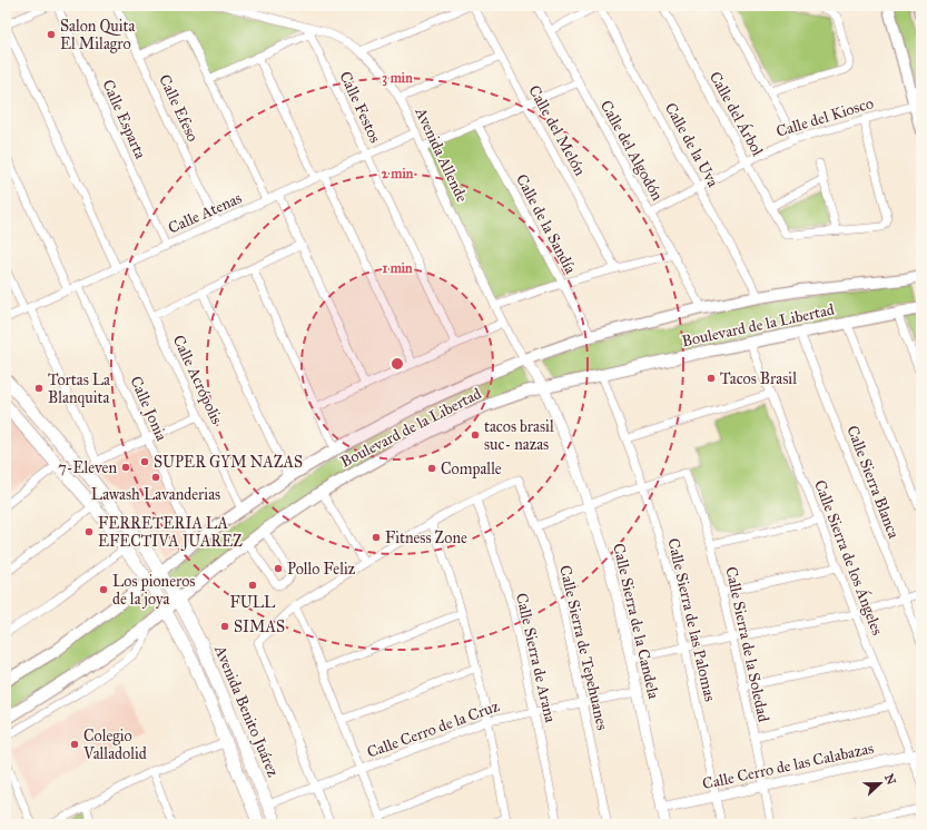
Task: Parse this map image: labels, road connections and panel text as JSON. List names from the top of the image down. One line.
{"streets":{"main road":["Boulevard de la Libertad","Avenida Benito Juárez"],"street":["Calle Festos","Calle Efeso","Calle del Árbol","Calle del Kiosco","Calle Esparta","Calle del Melón","Calle de la Uva","Calle del Algodón","Avenida Allende","Calle Atenas","Calle de la Sandía","Calle Acrópolis","Calle Jonia","Calle Sierra Blanca","Calle Sierra de los Ángeles","Calle Sierra de las Palomas","Calle Sierra de la Candela","Calle Sierra de la Soledad","Calle Sierra de Tepehuanes","Calle Sierra de Arana","Calle Cerro de la Cruz","Calle Cerro de las Calabazas"]},"crossings":[["Calle Festos","Avenida Allende"],["Calle Festos","Calle Atenas"],["Calle Efeso","Calle Atenas"],["Calle del Árbol","Calle del Kiosco"],["Calle del Kiosco","Calle de la Uva"],["Calle del Kiosco","Calle del Algodón"],["Calle Esparta","Calle Atenas"],["Calle de la Uva","Boulevard de la Libertad"],["Calle del Algodón","Boulevard de la Libertad"],["Avenida Allende","Calle Atenas"],["Avenida Allende","Boulevard de la Libertad"],["Avenida Allende","Calle Sierra de la Candela"],["Calle Atenas","Calle Acrópolis"],["Calle Atenas","Calle Jonia"],["Calle de la Sandía","Boulevard de la Libertad"],["Boulevard de la Libertad","Calle Acrópolis"],["Boulevard de la Libertad","Calle Jonia"],["Boulevard de la Libertad","Calle Sierra Blanca"],["Boulevard de la Libertad","Calle Sierra de los Ángeles"],["Boulevard de la Libertad","Calle Sierra de las Palomas"],["Boulevard de la Libertad","Calle Sierra de la Candela"],["Boulevard de la Libertad","Avenida Benito Juárez"],["Calle Sierra de los Ángeles","Calle Cerro de las Calabazas"],["Calle Sierra de las Palomas","Calle Sierra de la Soledad"],["Calle Sierra de las Palomas","Calle Cerro de las Calabazas"],["Calle Sierra de la Candela","Calle Cerro de la Cruz"],["Calle Sierra de la Candela","Calle Cerro de las Calabazas"],["Calle Sierra de la Soledad","Calle Cerro de las Calabazas"],["Calle Sierra de Tepehuanes","Calle Sierra de Arana"],["Calle Sierra de Tepehuanes","Calle Cerro de la Cruz"],["Calle Sierra de Arana","Calle Cerro de la Cruz"],["Avenida Benito Juárez","Calle Cerro de la Cruz"]],"places":["Salon Quita El Milagro","Tacos Brasil","Tortas La Blanquita","tacos brasil suc- nazas","SUPER GYM NAZAS","7-Eleven","Compalle","Lawash Lavanderias","FERRETERIA LA EFECTIVA JUAREZ","Fitness Zone","Pollo Feliz","FULL","Los pioneros de la joya","SIMAS","Colegio Valladolid"],"north":"right","rings":["3 min","2 min","1 min"]}
